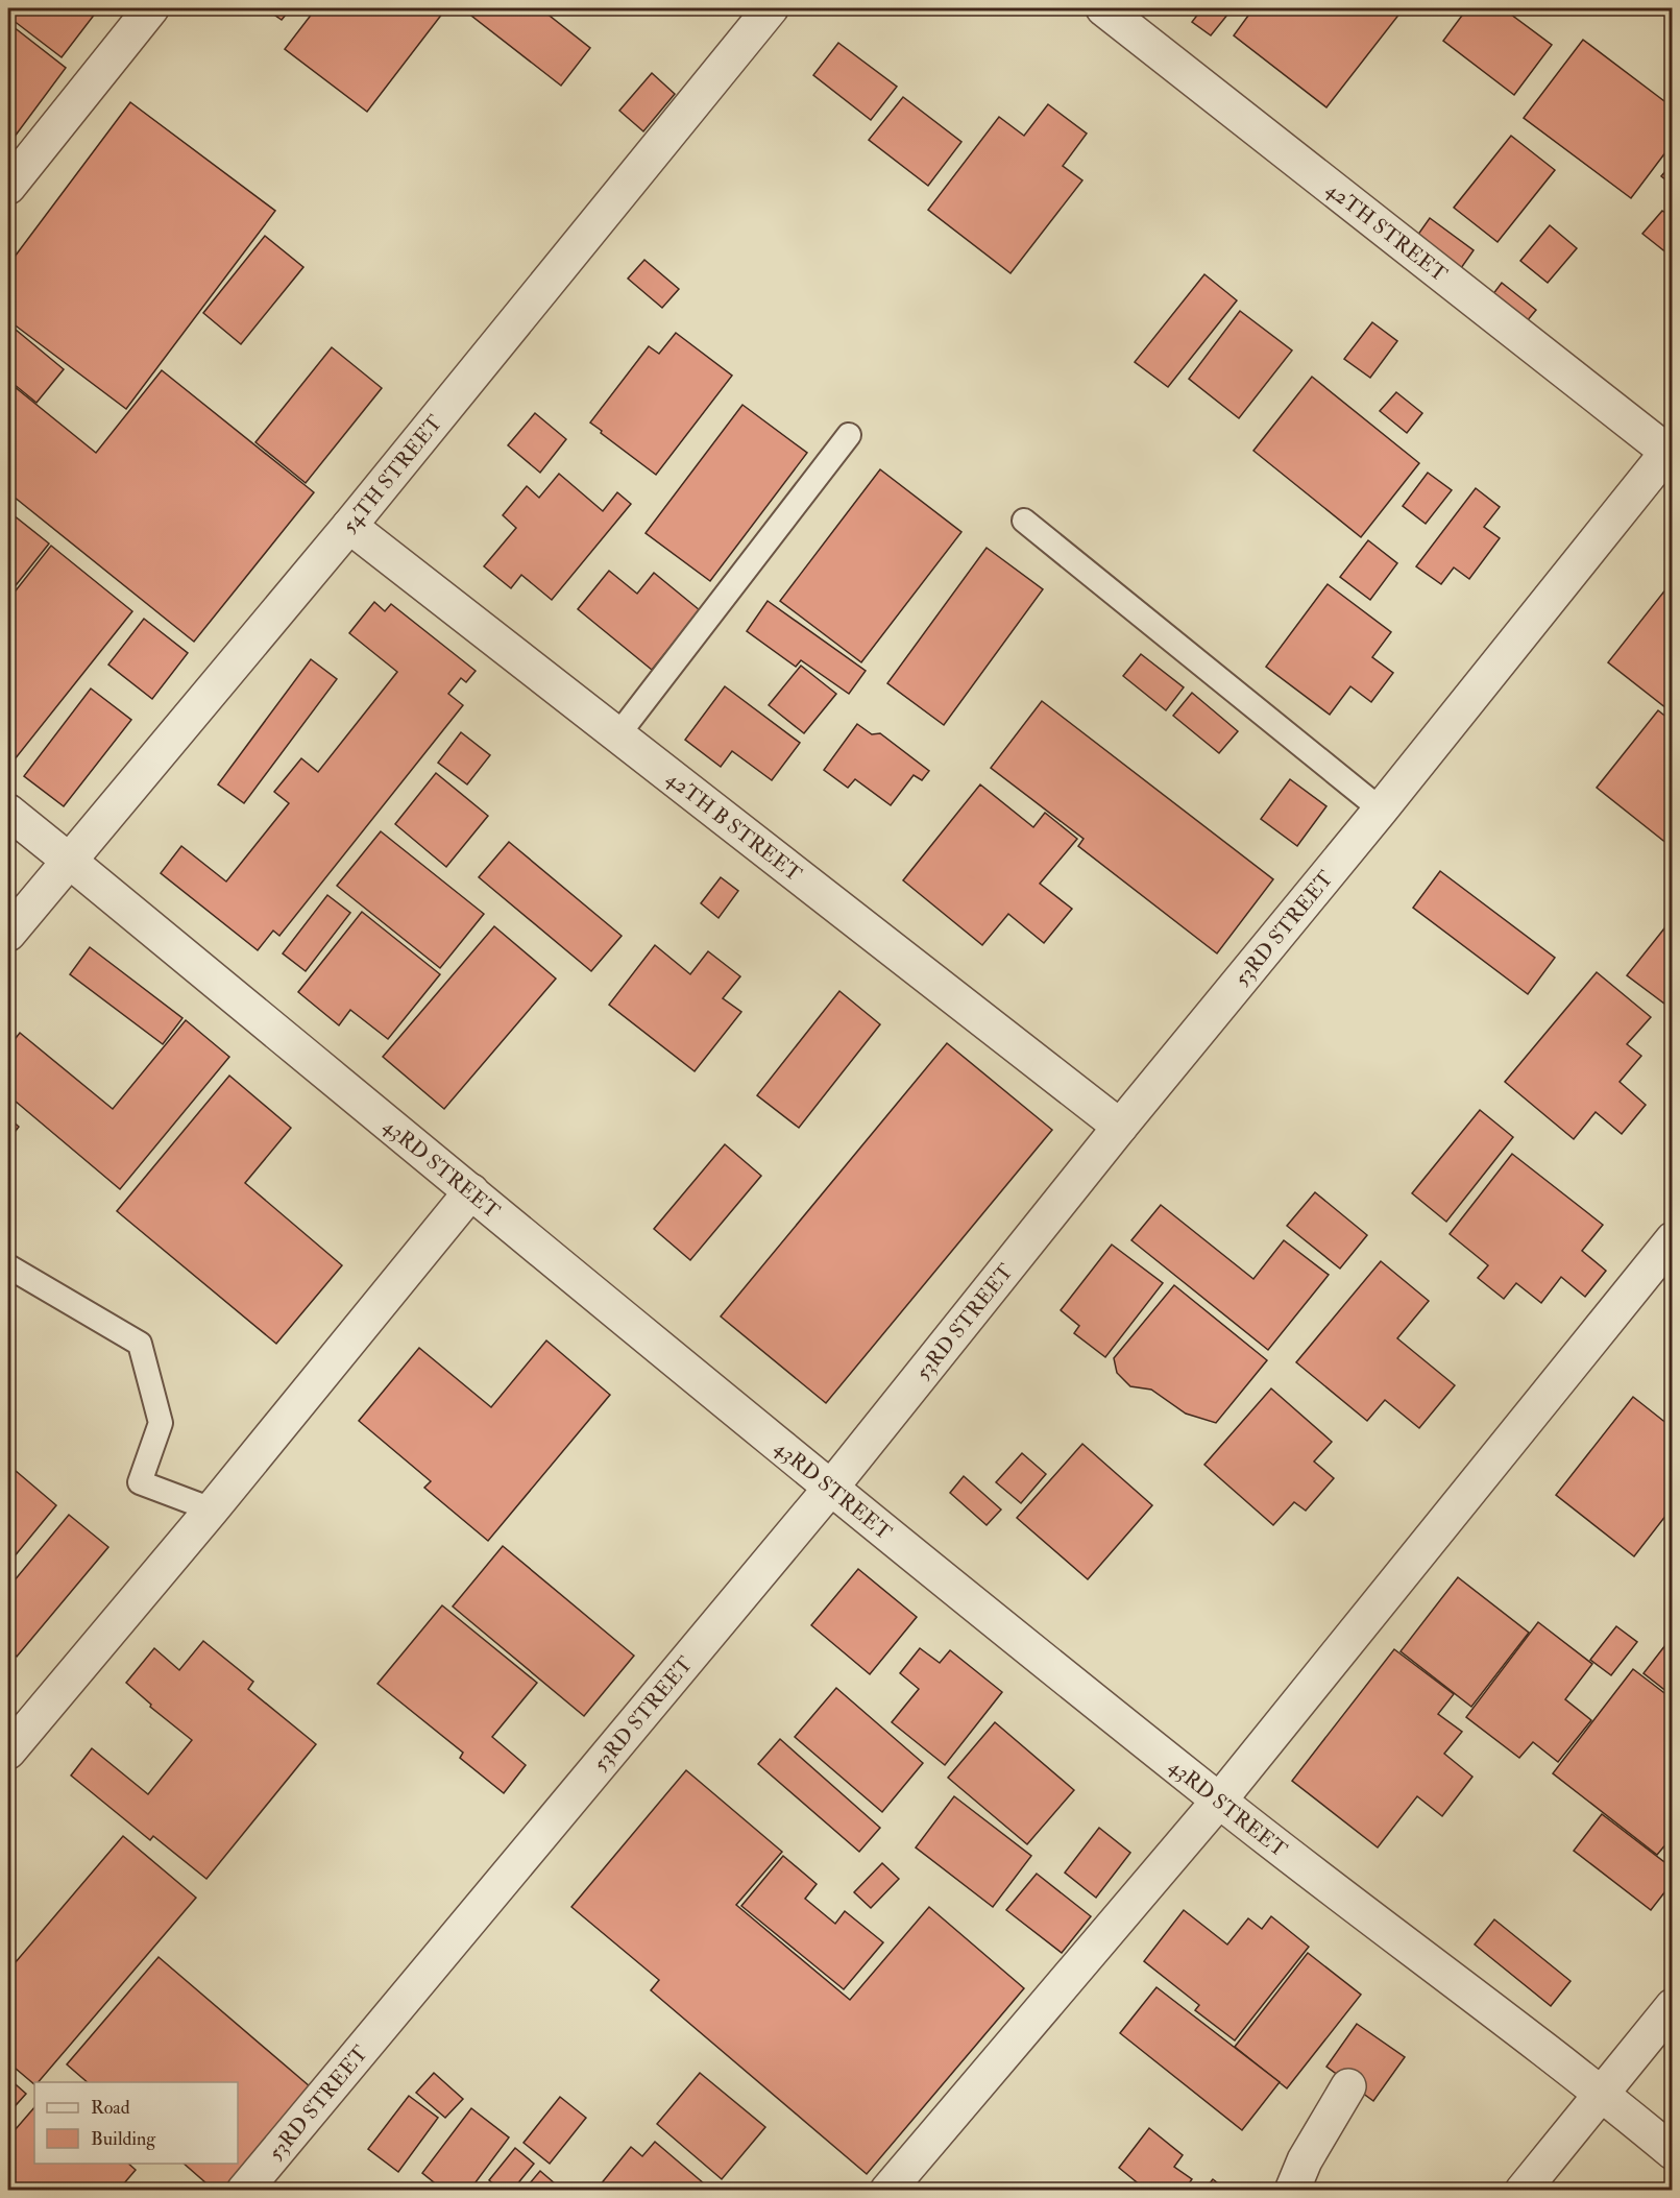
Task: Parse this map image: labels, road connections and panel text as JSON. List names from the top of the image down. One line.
{"streets":{"street":["42TH STREET","54TH STREET","42TH B STREET","53RD STREET","43RD STREET"]},"crossings":[["42TH STREET","53RD STREET"],["54TH STREET","42TH B STREET"],["54TH STREET","43RD STREET"],["42TH B STREET","53RD STREET"],["53RD STREET","43RD STREET"]],"legend":["Road","Building"]}
